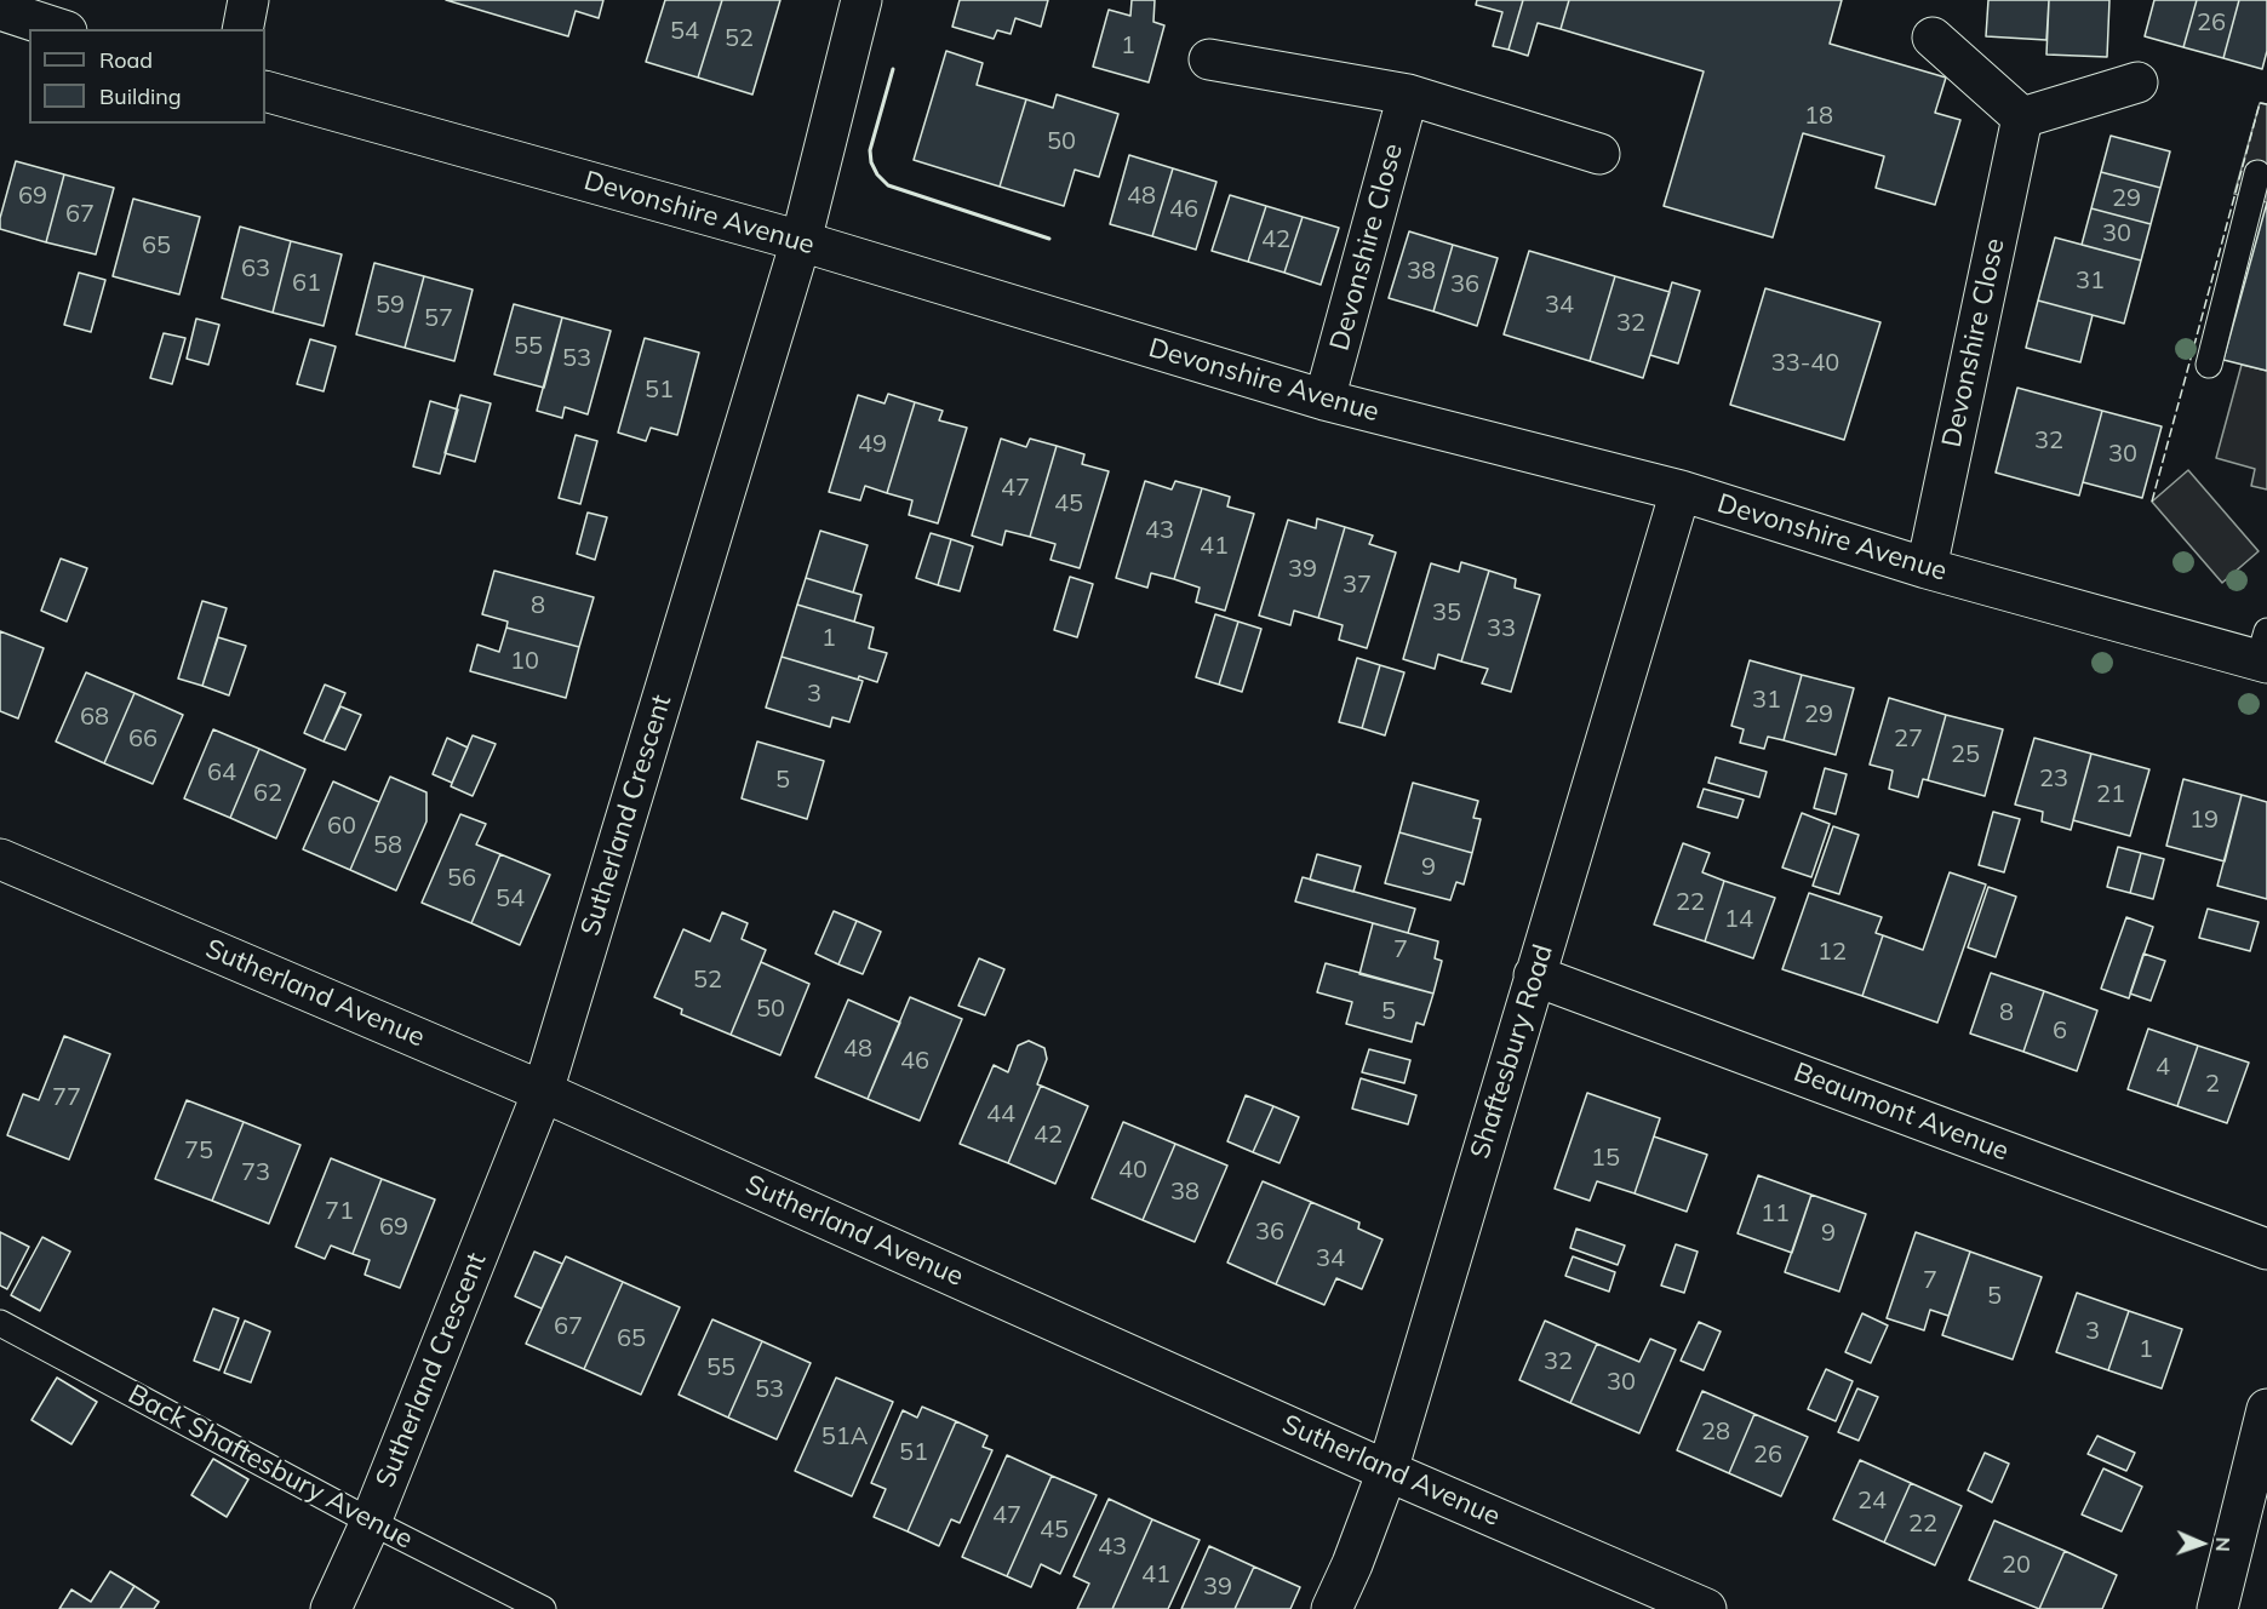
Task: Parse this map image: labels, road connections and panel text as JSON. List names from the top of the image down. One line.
{"streets":{"street":["Devonshire Avenue","Devonshire Close","Sutherland Crescent","Sutherland Avenue","Shaftesbury Road","Beaumont Avenue"],"lane":["Back Shaftesbury Avenue"]},"crossings":[["Devonshire Avenue","Devonshire Close"],["Devonshire Avenue","Sutherland Crescent"],["Devonshire Avenue","Shaftesbury Road"],["Sutherland Crescent","Sutherland Avenue"],["Sutherland Crescent","Back Shaftesbury Avenue"],["Sutherland Avenue","Shaftesbury Road"],["Shaftesbury Road","Beaumont Avenue"]],"house_numbers":["26","54","52","1","18","50","69","48","29","46","67","30","42","65","63","38","31","61","36","59","34","57","32","55","53","33-40","51","32","49","30","47","45","43","41","39","37","8","35","33","1","10","3","31","29","68","66","27","25","64","23","5","62","21","19","60","58","9","56","54","22","14","7","12","52","50","5","8","6","48","46","4","2","77","44","42","75","15","40","73","38","71","11","69","36","9","34","7","5","67","3","65","1","32","55","30","53","28","51A","51","26","24","47","22","45","43","20","41","39"],"legend":["Road","Building"],"north":"right"}
